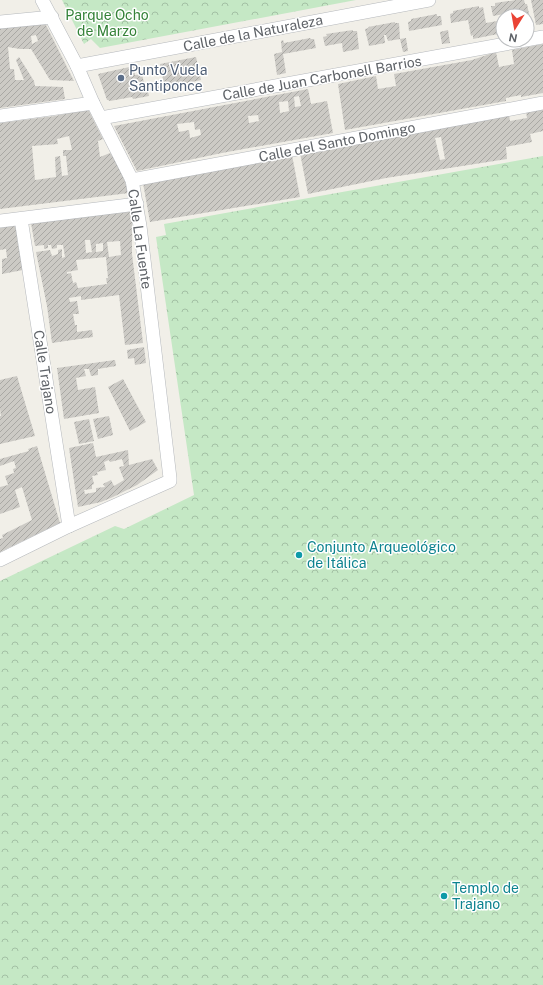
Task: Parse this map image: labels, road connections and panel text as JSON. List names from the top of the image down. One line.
{"streets":{"street":["Calle de la Naturaleza","Calle de Juan Carbonell Barrios","Calle del Santo Domingo","Calle La Fuente","Calle Trajano"]},"crossings":[["Calle de la Naturaleza","Calle La Fuente"],["Calle de Juan Carbonell Barrios","Calle La Fuente"],["Calle del Santo Domingo","Calle La Fuente"],["Calle La Fuente","Calle Trajano"]],"parks":["Parque Ocho de Marzo"],"places":["Punto Vuela Santiponce","Conjunto Arqueológico de Itálica","Templo de Trajano"],"north":"bottom"}
